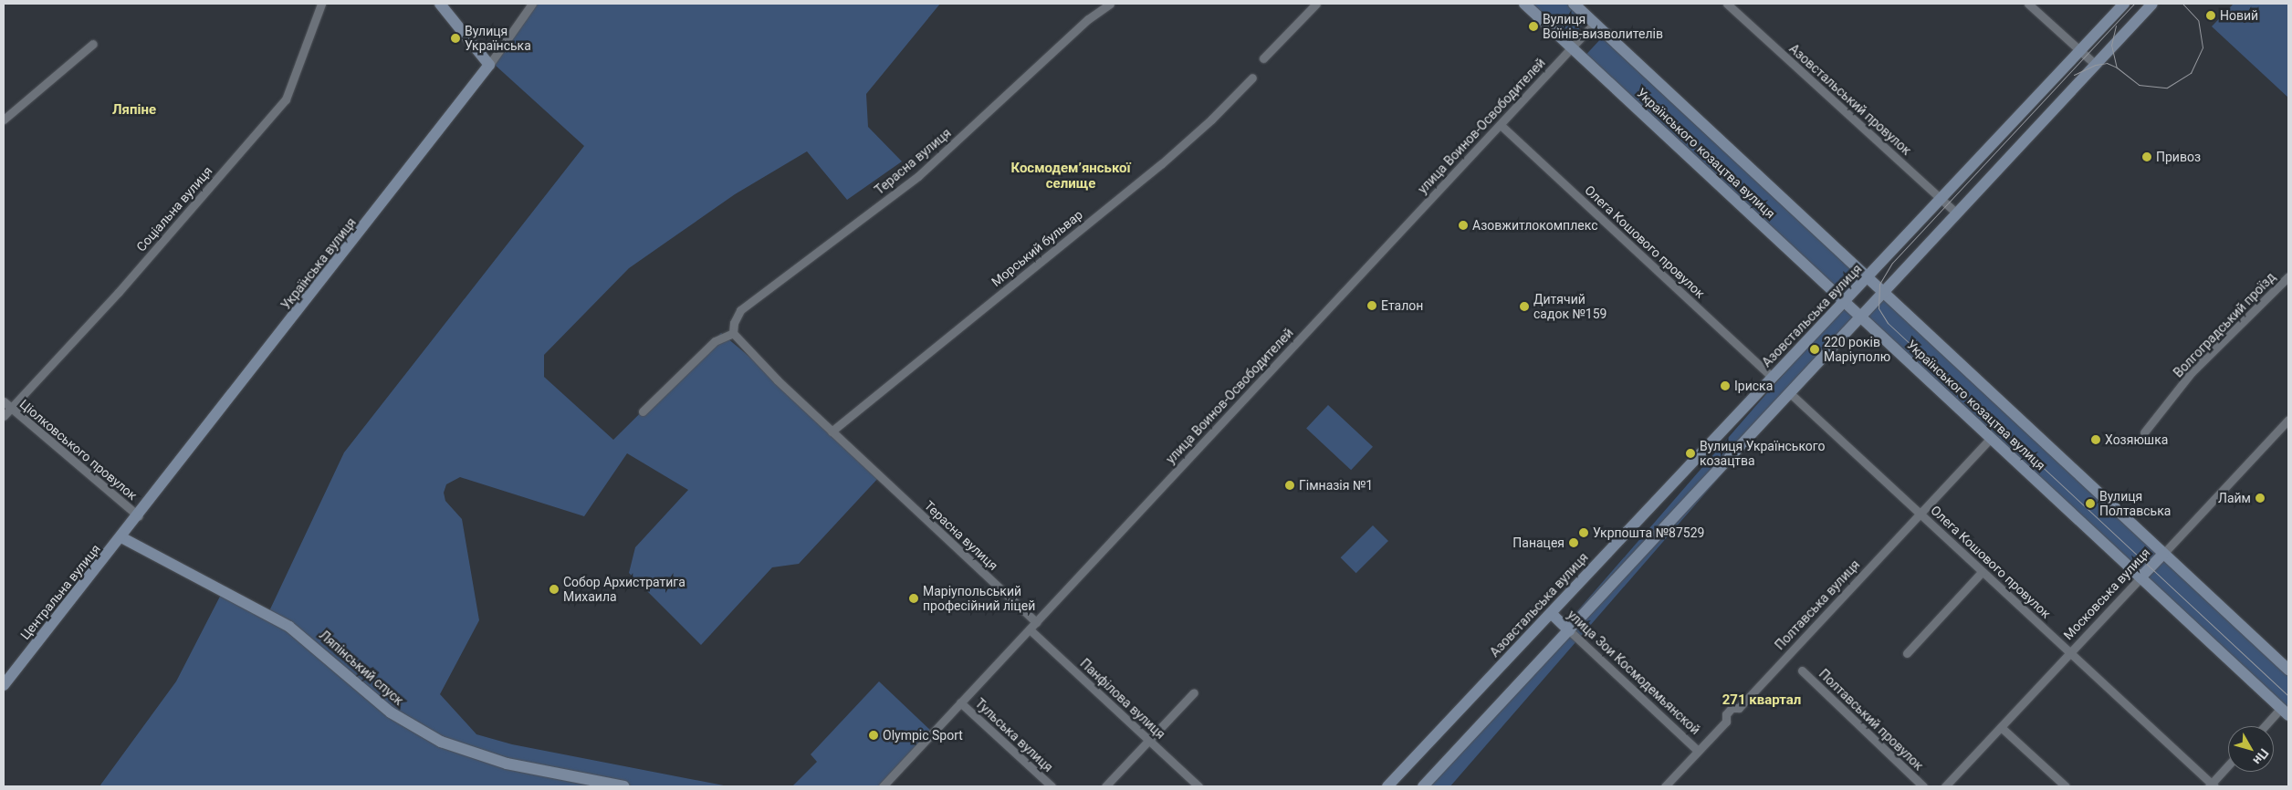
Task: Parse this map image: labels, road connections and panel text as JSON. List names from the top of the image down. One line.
{"streets":{"street":["Азовстальський провулок","улица Воинов-Освободителей","Українського козацтва вулиця","Терасна вулиця","Соціальна вулиця","Олега Кошового провулок","Морський бульвар","Українська вулиця","Азовстальська вулиця","Волгоградський проїзд","Ціолковського провулок","Центральна вулиця","Московська вулиця","Полтавська вулиця","Ляпінський спуск","улица Зои Космодемьянской","Панфілова вулиця","Полтавський провулок","Тульська вулиця"]},"crossings":[["Азовстальський провулок","Азовстальська вулиця"],["улица Воинов-Освободителей","Українського козацтва вулиця"],["улица Воинов-Освободителей","Терасна вулиця"],["улица Воинов-Освободителей","Олега Кошового провулок"],["улица Воинов-Освободителей","Панфілова вулиця"],["улица Воинов-Освободителей","Тульська вулиця"],["Українського козацтва вулиця","Азовстальська вулиця"],["Українського козацтва вулиця","Московська вулиця"],["Українського козацтва вулиця","Полтавська вулиця"],["Терасна вулиця","Морський бульвар"],["Соціальна вулиця","Ціолковського провулок"],["Олега Кошового провулок","Азовстальська вулиця"],["Олега Кошового провулок","Московська вулиця"],["Олега Кошового провулок","Полтавська вулиця"],["Українська вулиця","Ціолковського провулок"],["Українська вулиця","Центральна вулиця"],["Українська вулиця","Ляпінський спуск"],["Азовстальська вулиця","улица Зои Космодемьянской"],["Центральна вулиця","Ляпінський спуск"],["Полтавська вулиця","улица Зои Космодемьянской"]],"districts":["Ляпіне","Космодем’янської селище","271 квартал"],"places":["Новий","Вулиця Воїнів-визволителів","Вулиця Українська","Привоз","Азовжитлокомплекс","Еталон","Дитячий садок №159","220 років Маріуполю","Іриска","Хозяюшка","Вулиця Українського козацтва","Гімназія №1","Лайм","Вулиця Полтавська","Укрпошта №87529","Панацея","Собор Архистратига Михаила","Маріупольський професійний ліцей","Olympic Sport"],"north":"bottom right"}
